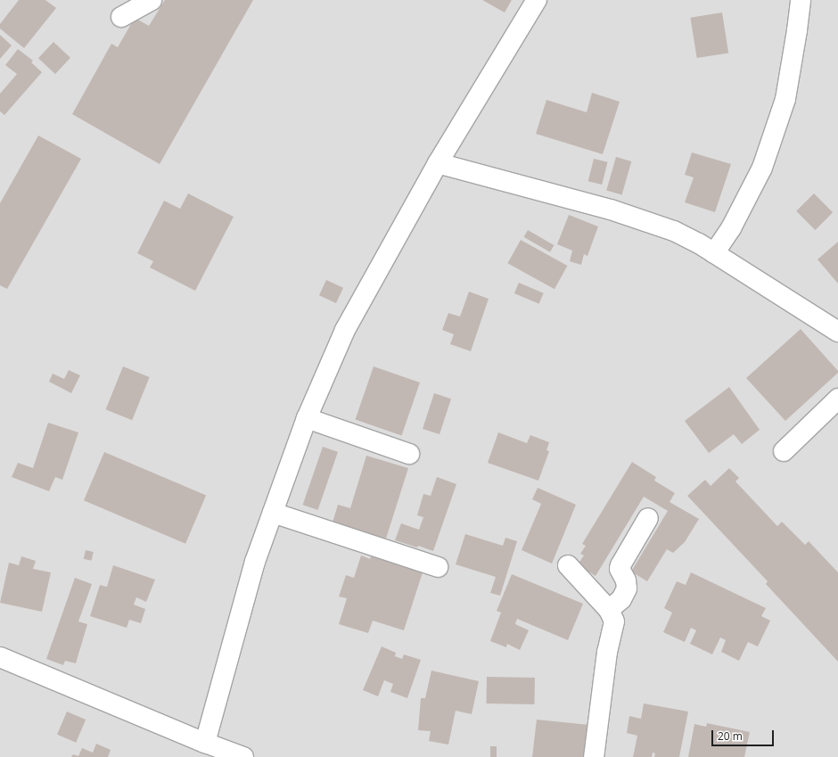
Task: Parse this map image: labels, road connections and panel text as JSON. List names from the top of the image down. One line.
{"scale_bar":"20 m"}
